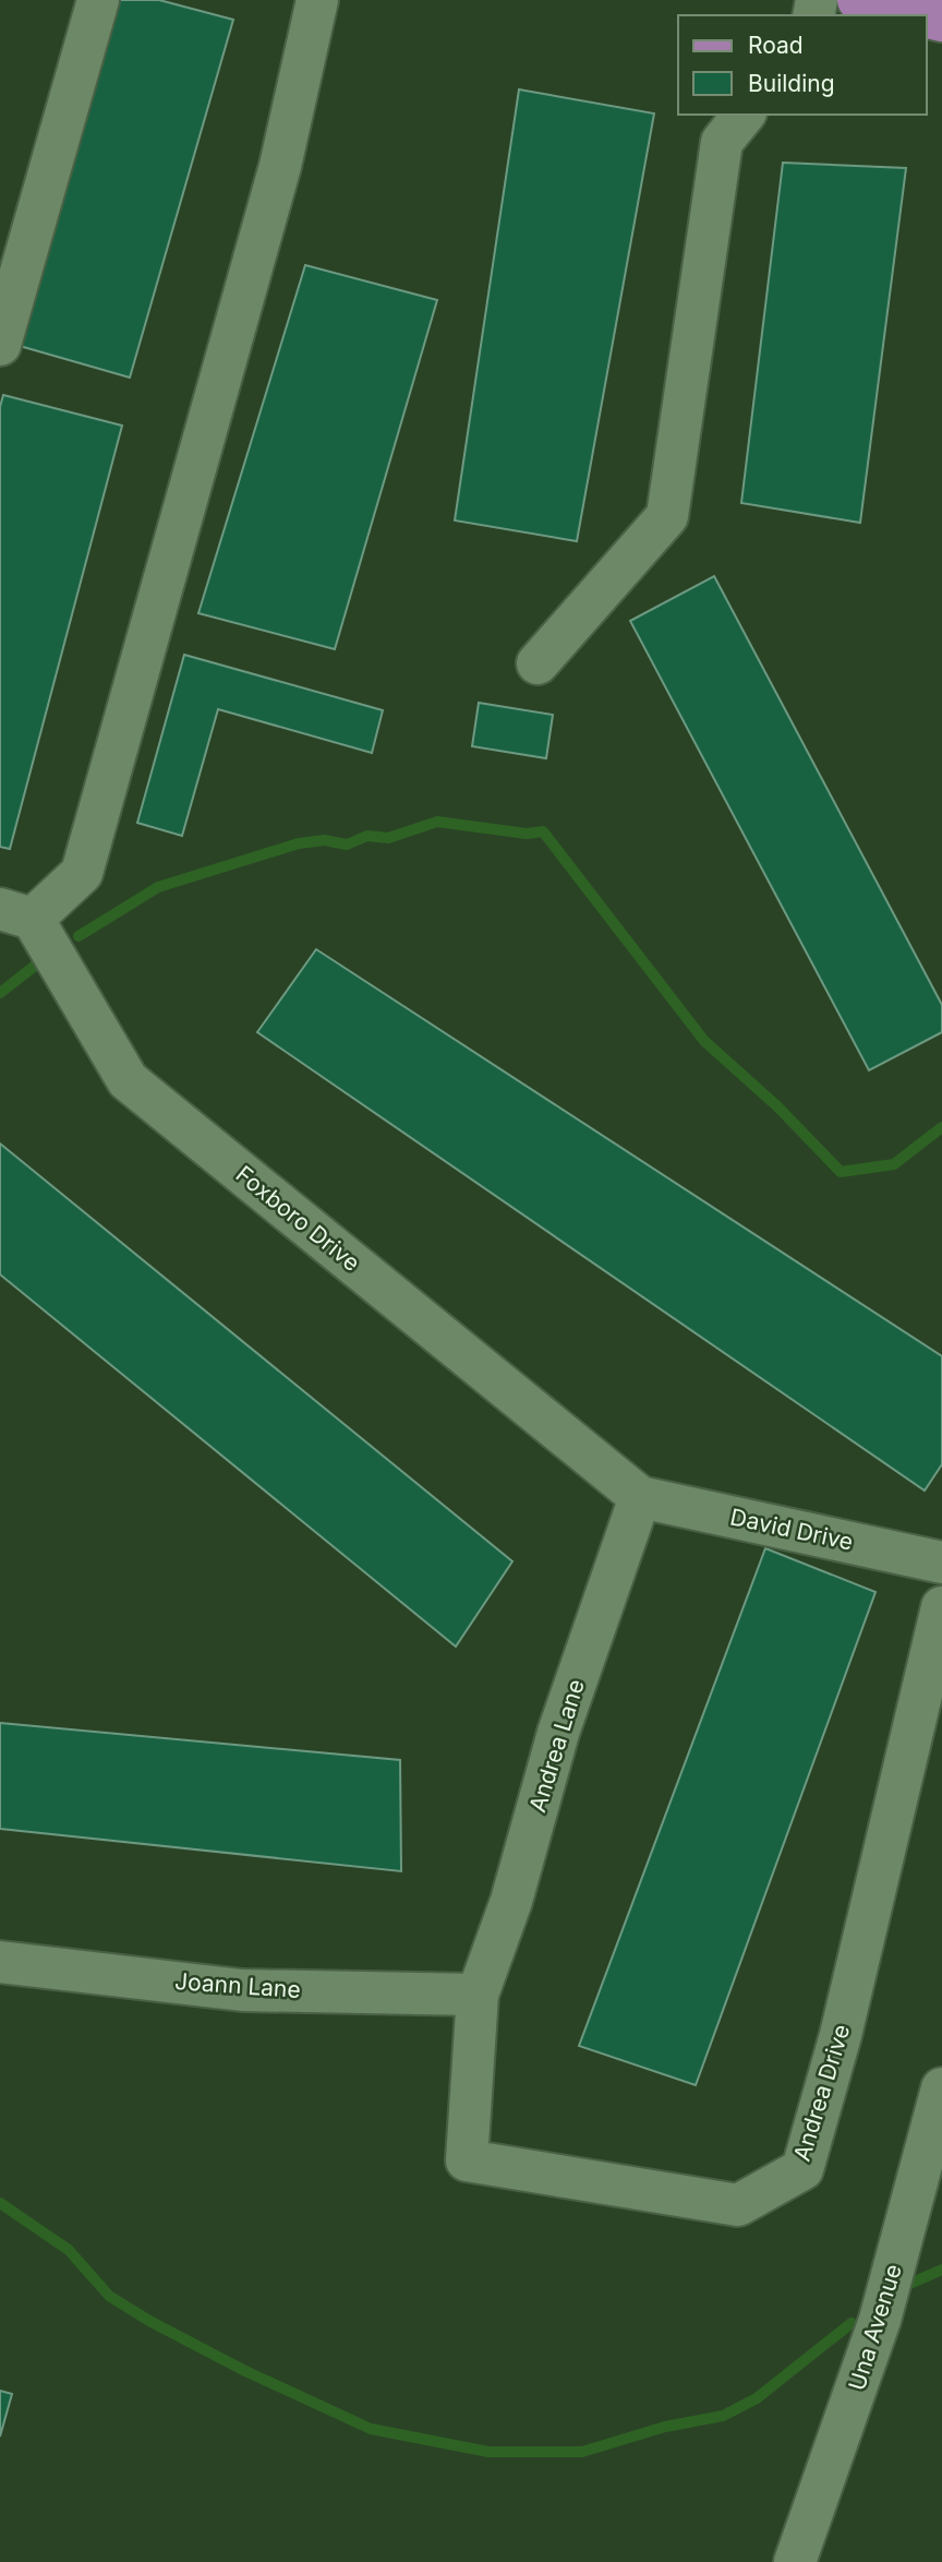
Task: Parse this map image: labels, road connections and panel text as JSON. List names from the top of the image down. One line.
{"streets":{"street":["Foxboro Drive","David Drive","Andrea Lane","Joann Lane","Andrea Drive","Una Avenue"]},"crossings":[["Foxboro Drive","David Drive"],["Foxboro Drive","Andrea Lane"],["David Drive","Andrea Lane"],["Andrea Lane","Joann Lane"],["Andrea Lane","Andrea Drive"],["Joann Lane","Andrea Drive"]],"legend":["Road","Building"]}
